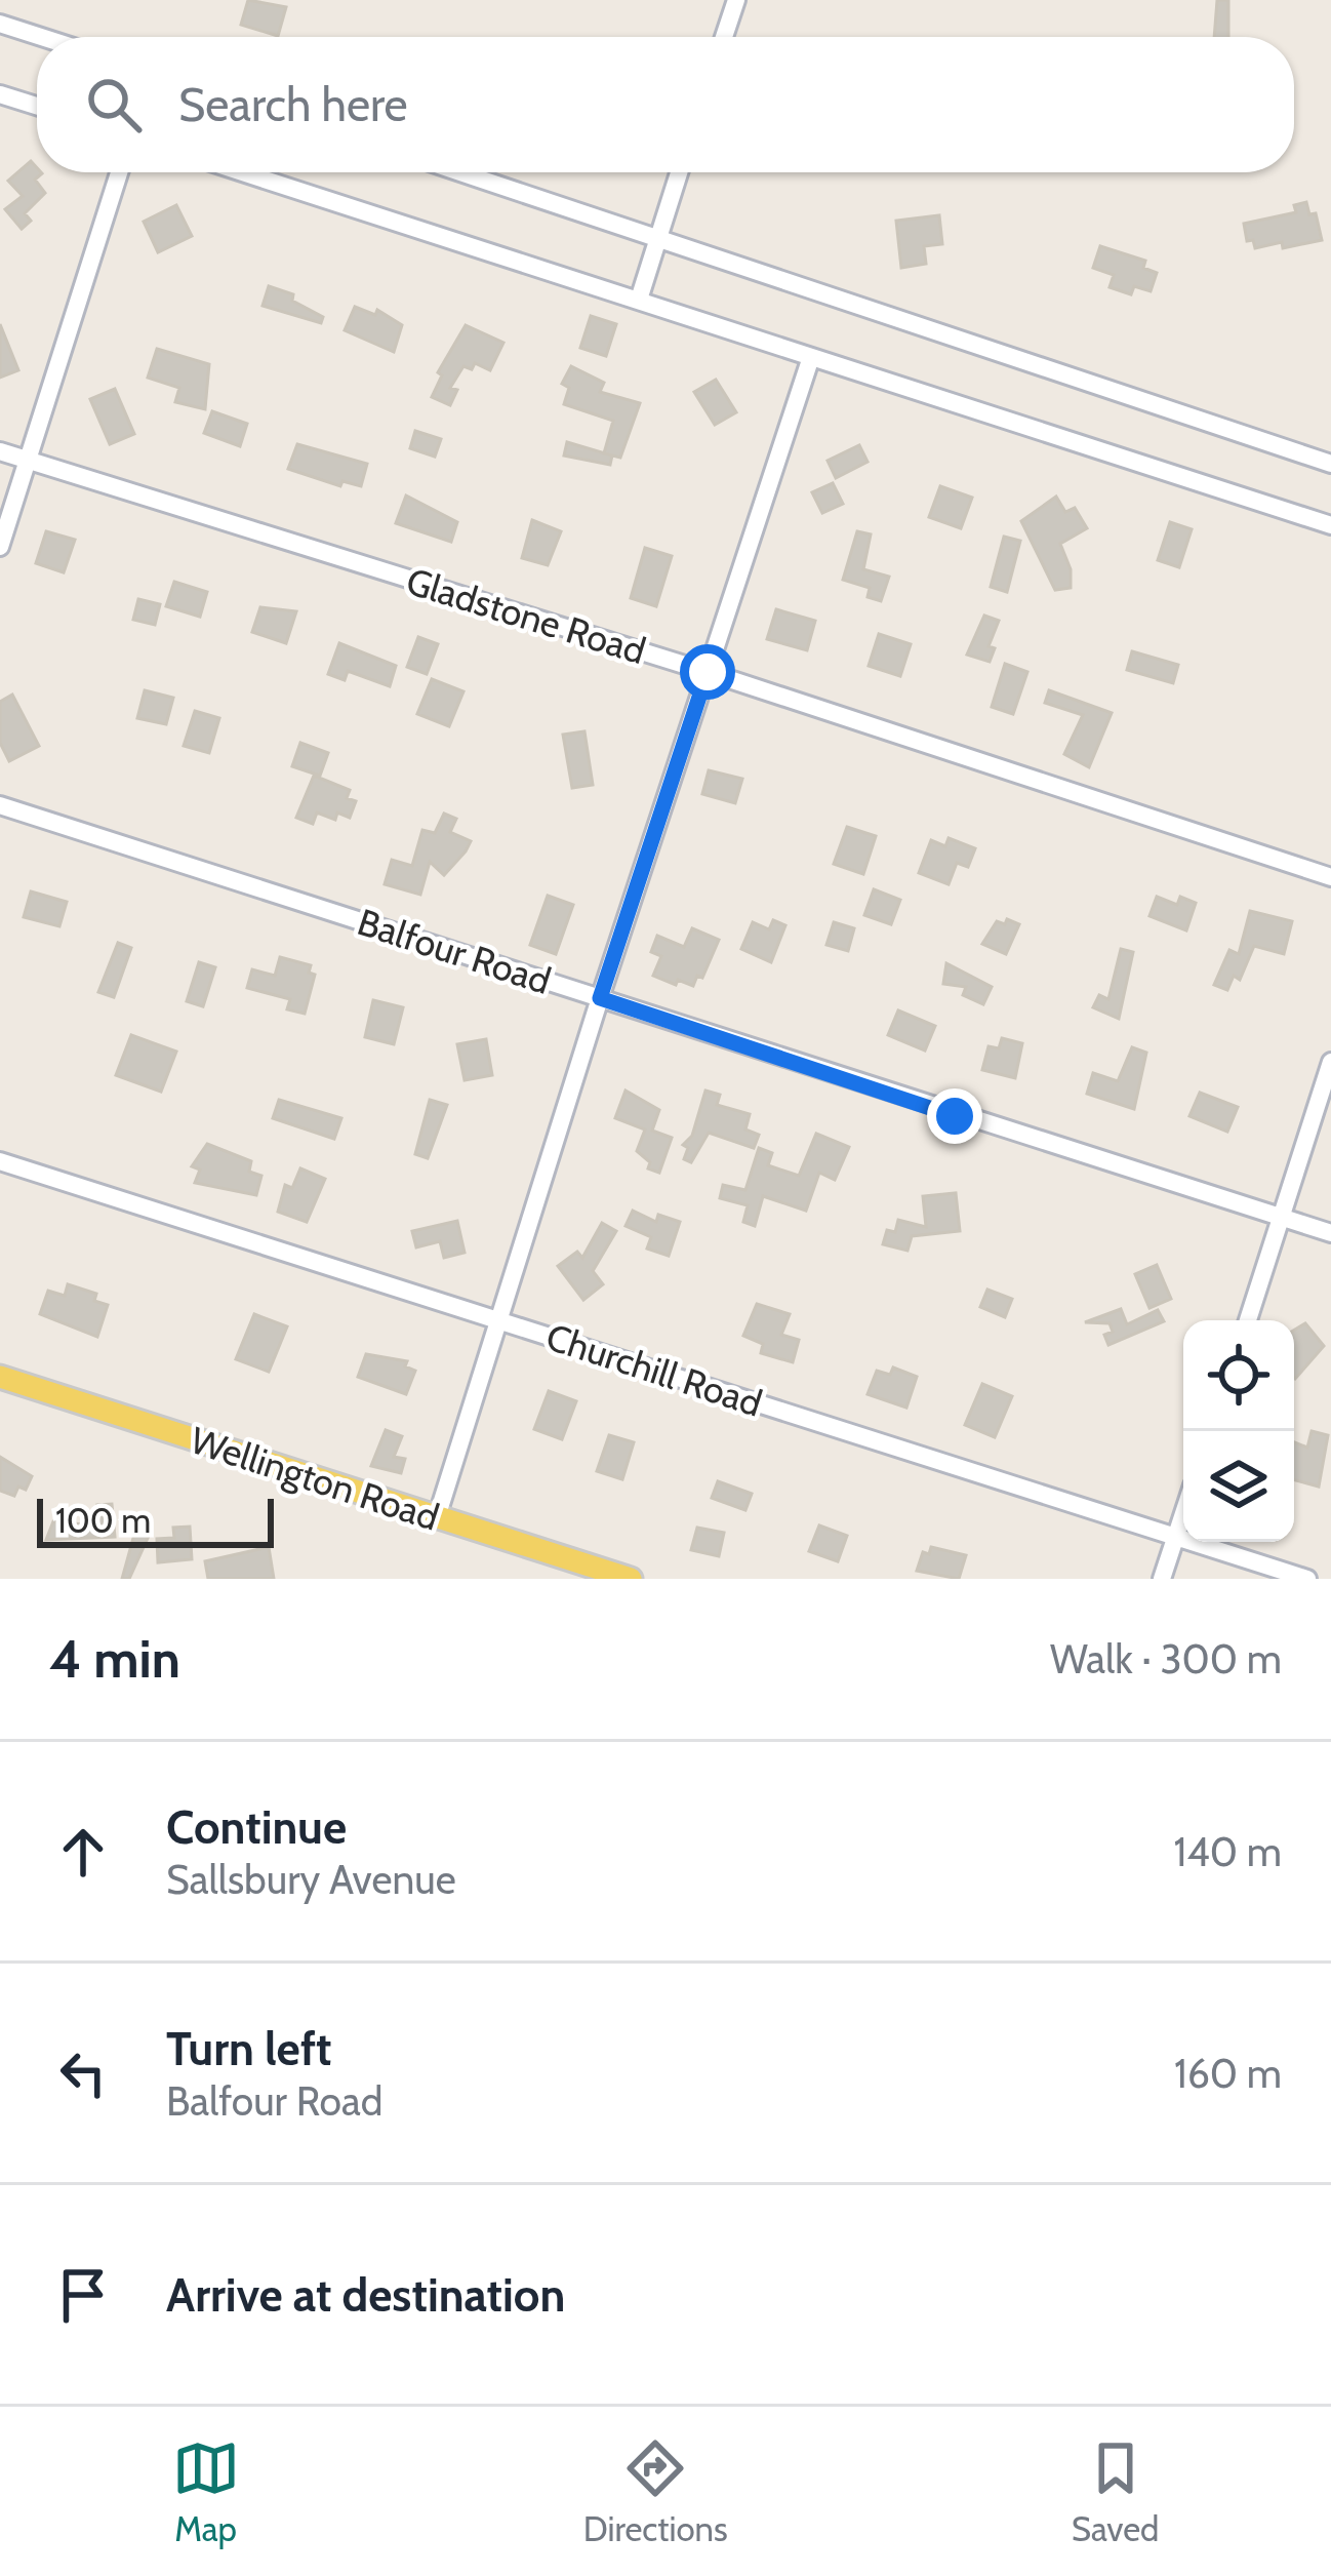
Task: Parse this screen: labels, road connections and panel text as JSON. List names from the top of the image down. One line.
{"streets":{"main road":["Wellington Road"],"street":["Gladstone Road","Balfour Road","Churchill Road"]},"scale_bar":"100 m","page":{"search":"Search here","scale":"100 m","heading":["4 min","Walk · 300 m"],"list":[["Continue","Sallsbury Avenue","140 m"],["Turn left","Balfour Road","160 m"],"Arrive at destination"],"nav":["Map","Directions","Saved"]}}
